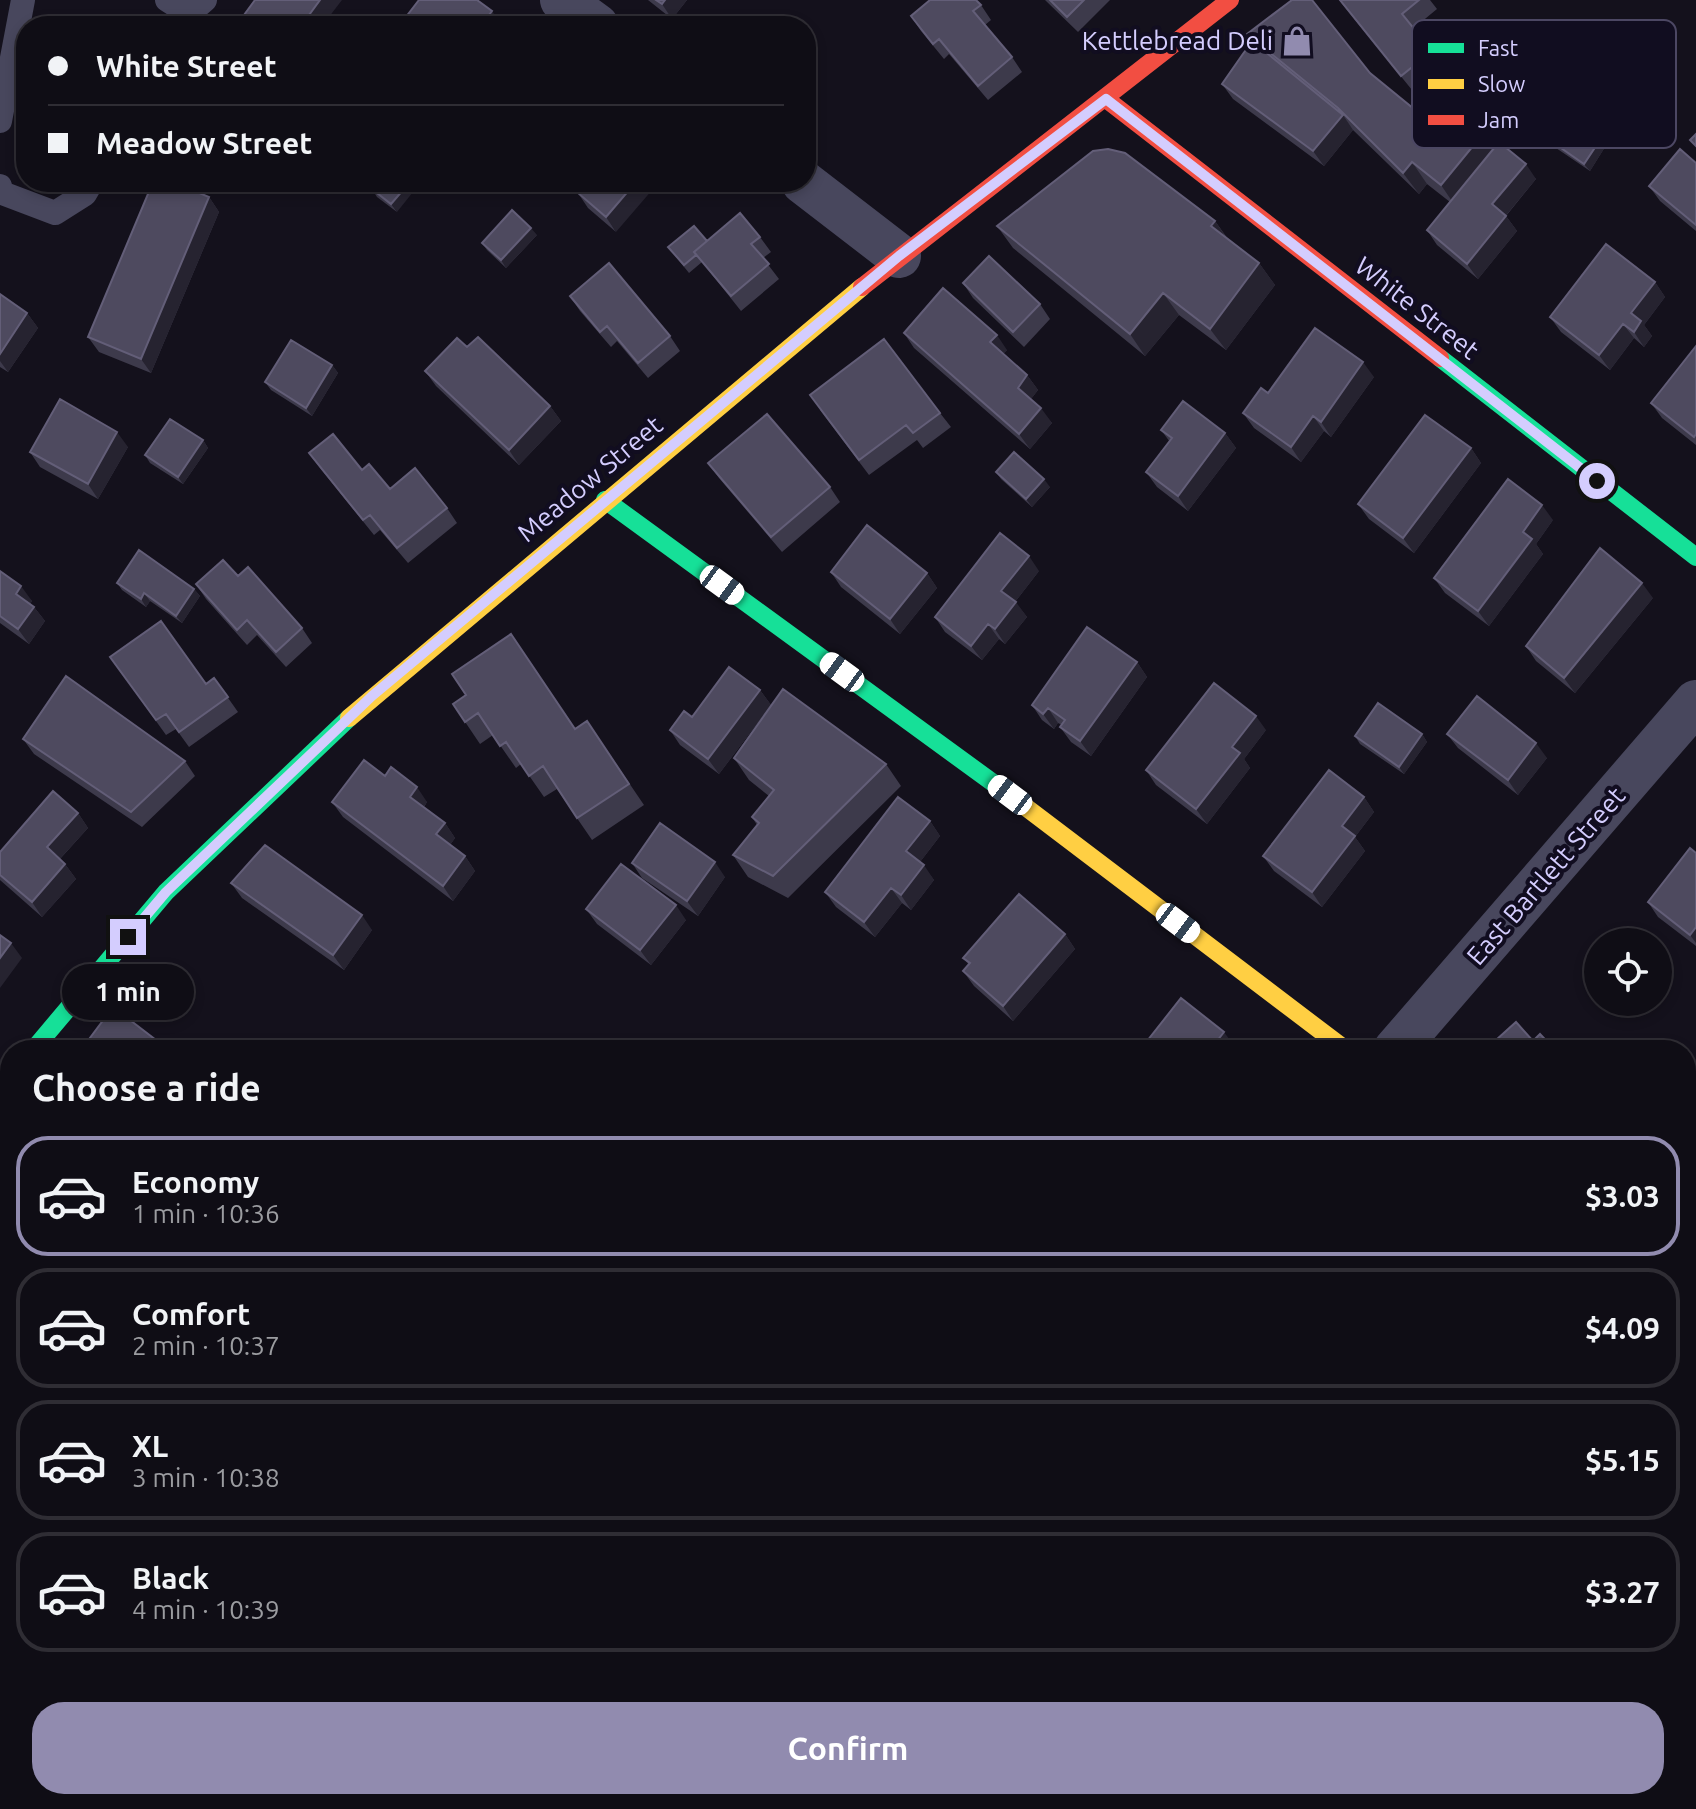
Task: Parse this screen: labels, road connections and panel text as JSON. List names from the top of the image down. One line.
{"streets":{"street":["White Street","Meadow Street","East Bartlett Street"]},"crossings":[["White Street","Meadow Street"]],"places":{"shop":["Kettlebread Deli"]},"legend":["Fast","Slow","Jam"],"page":{"banner":["White Street","Meadow Street"],"bubble":"1 min","heading":"Choose a ride","list":[{"name":"Economy","note":"1 min · 10:36","value":"$3.03"},{"name":"Comfort","note":"2 min · 10:37","value":"$4.09"},{"name":"XL","note":"3 min · 10:38","value":"$5.15"},{"name":"Black","note":"4 min · 10:39","value":"$3.27"}],"buttons":"Confirm"}}
